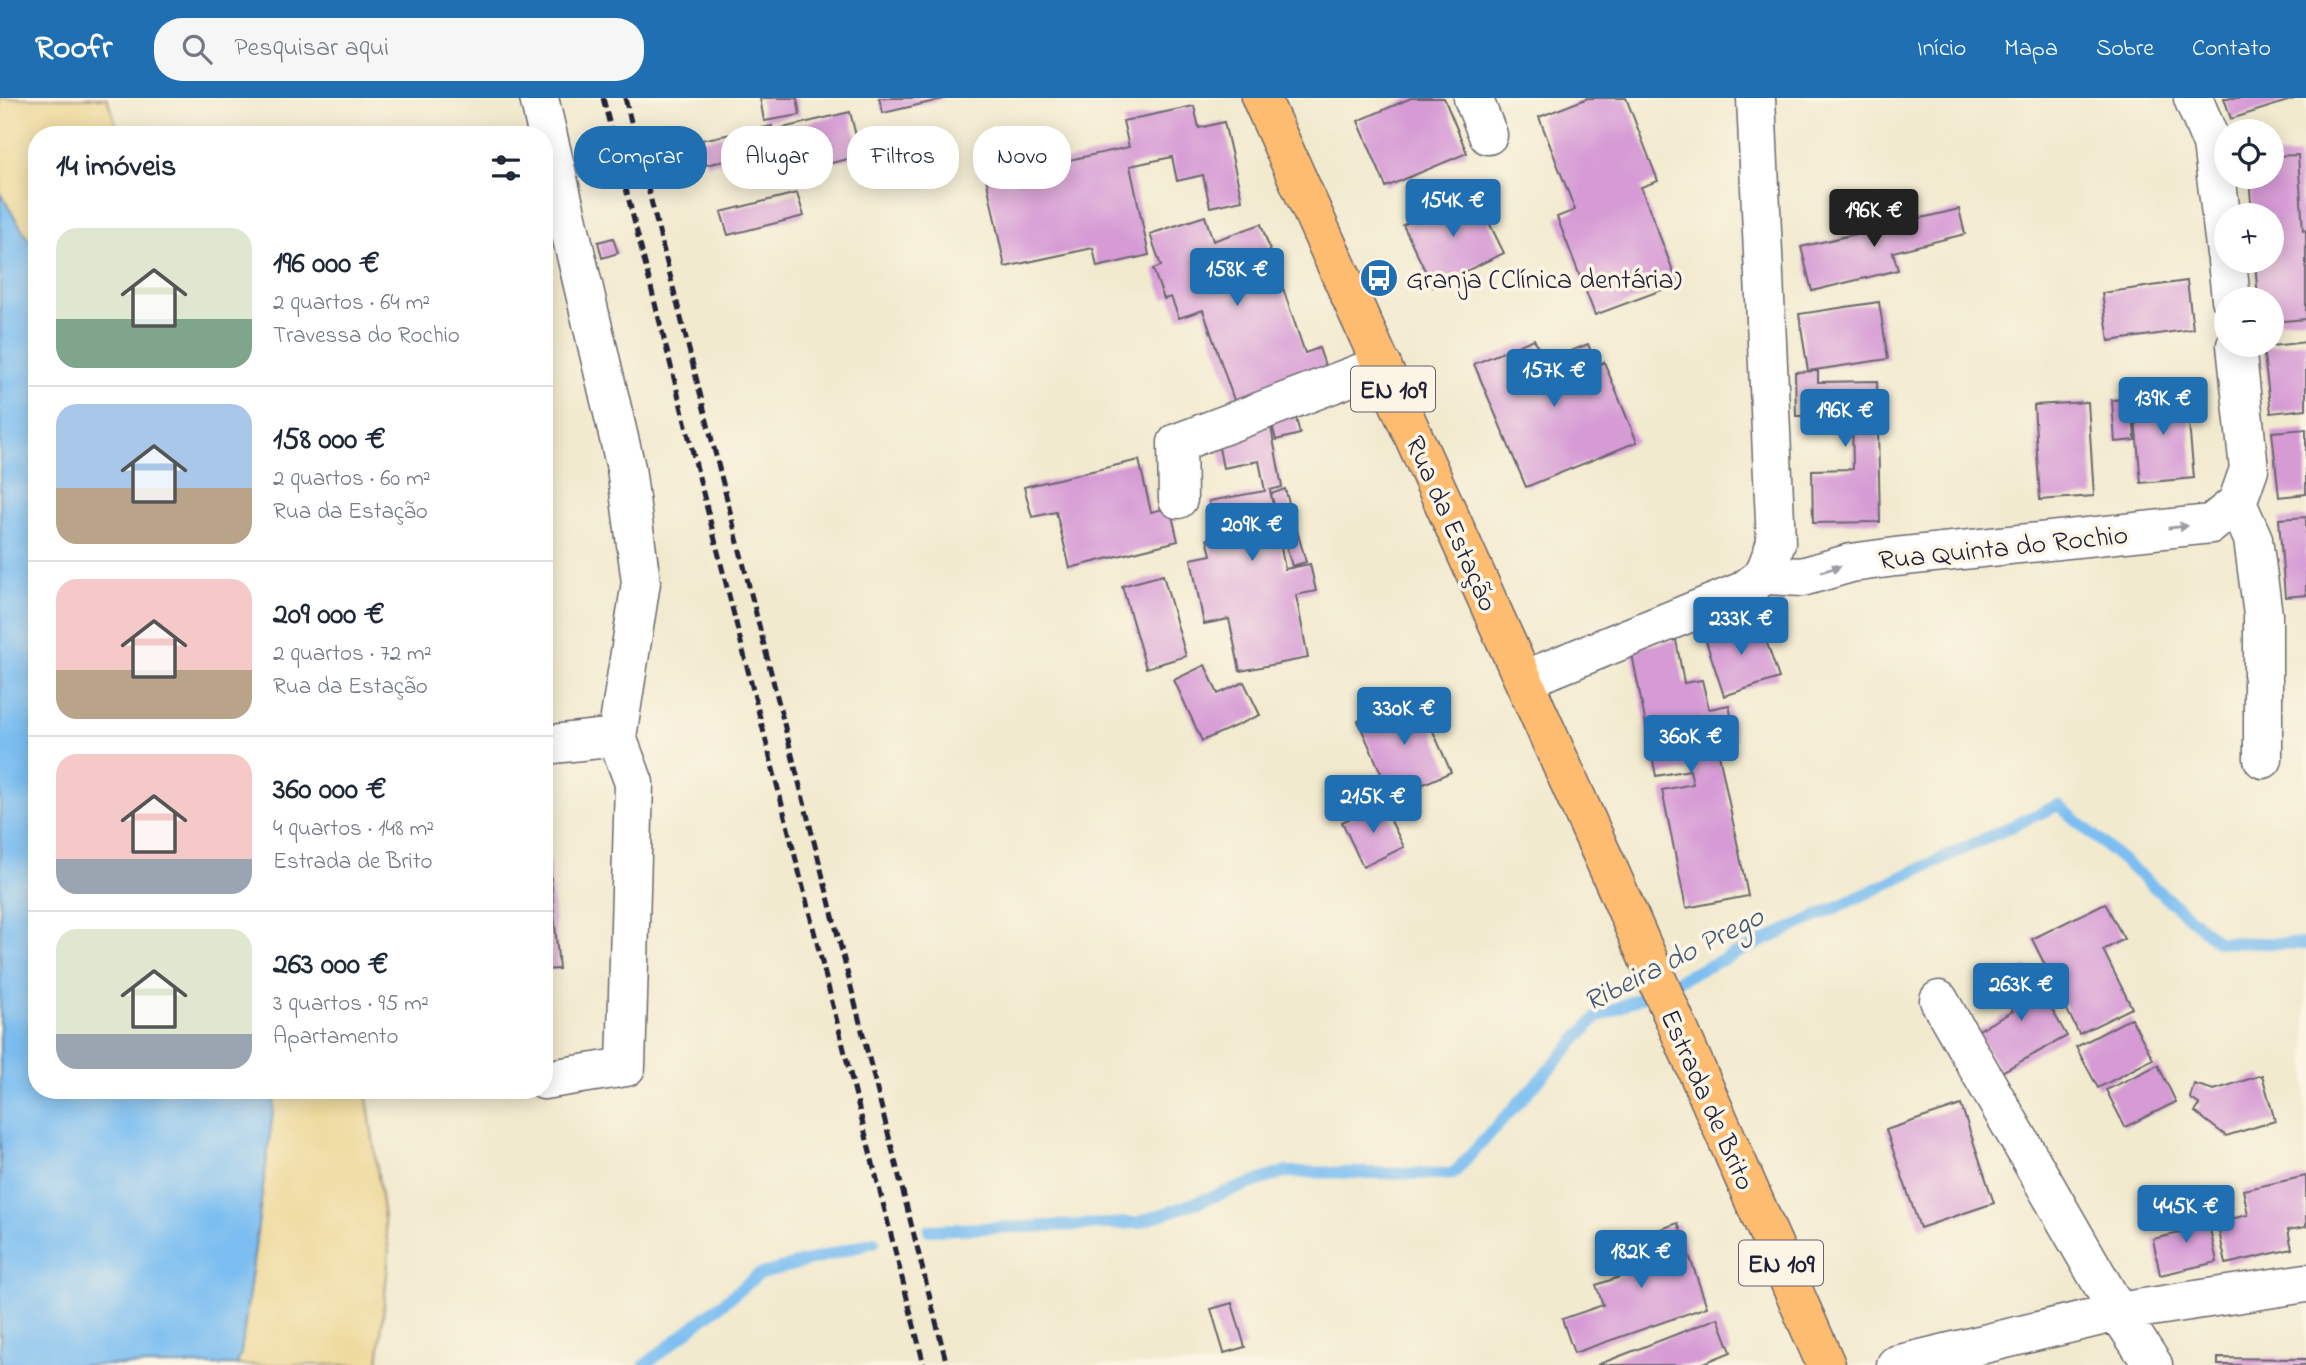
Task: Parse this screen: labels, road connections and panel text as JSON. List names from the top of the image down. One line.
{"streets":{"main road":["EN 109","Rua da Estação","Estrada de Brito"],"street":["Rua Quinta do Rochio"]},"crossings":[["Rua da Estação","Estrada de Brito"]],"one_way":["Rua Quinta do Rochio"],"water":["Ribeira do Prego"],"places":{"bus stop":["Granja (Clínica dentária)"]},"page":{"header":"Roofr","search":"Pesquisar aqui","nav":["Início","Mapa","Sobre","Contato"],"map_buttons":["+","−"],"chip":["Comprar","Alugar","Filtros","Novo"],"heading":"14 imóveis","price":["154K €","196K €","158K €","157K €","139K €","196K €","209K €","233K €","330K €","360K €","215K €","263K €","445K €","182K €"],"list":[{"name":"196 000 €","note":"2 quartos · 64 m² · Travessa do Rochio"},{"name":"158 000 €","note":"2 quartos · 60 m² · Rua da Estação"},{"name":"209 000 €","note":"2 quartos · 72 m² · Rua da Estação"},{"name":"360 000 €","note":"4 quartos · 148 m² · Estrada de Brito"},{"name":"263 000 €","note":"3 quartos · 95 m² · Apartamento"}]}}
